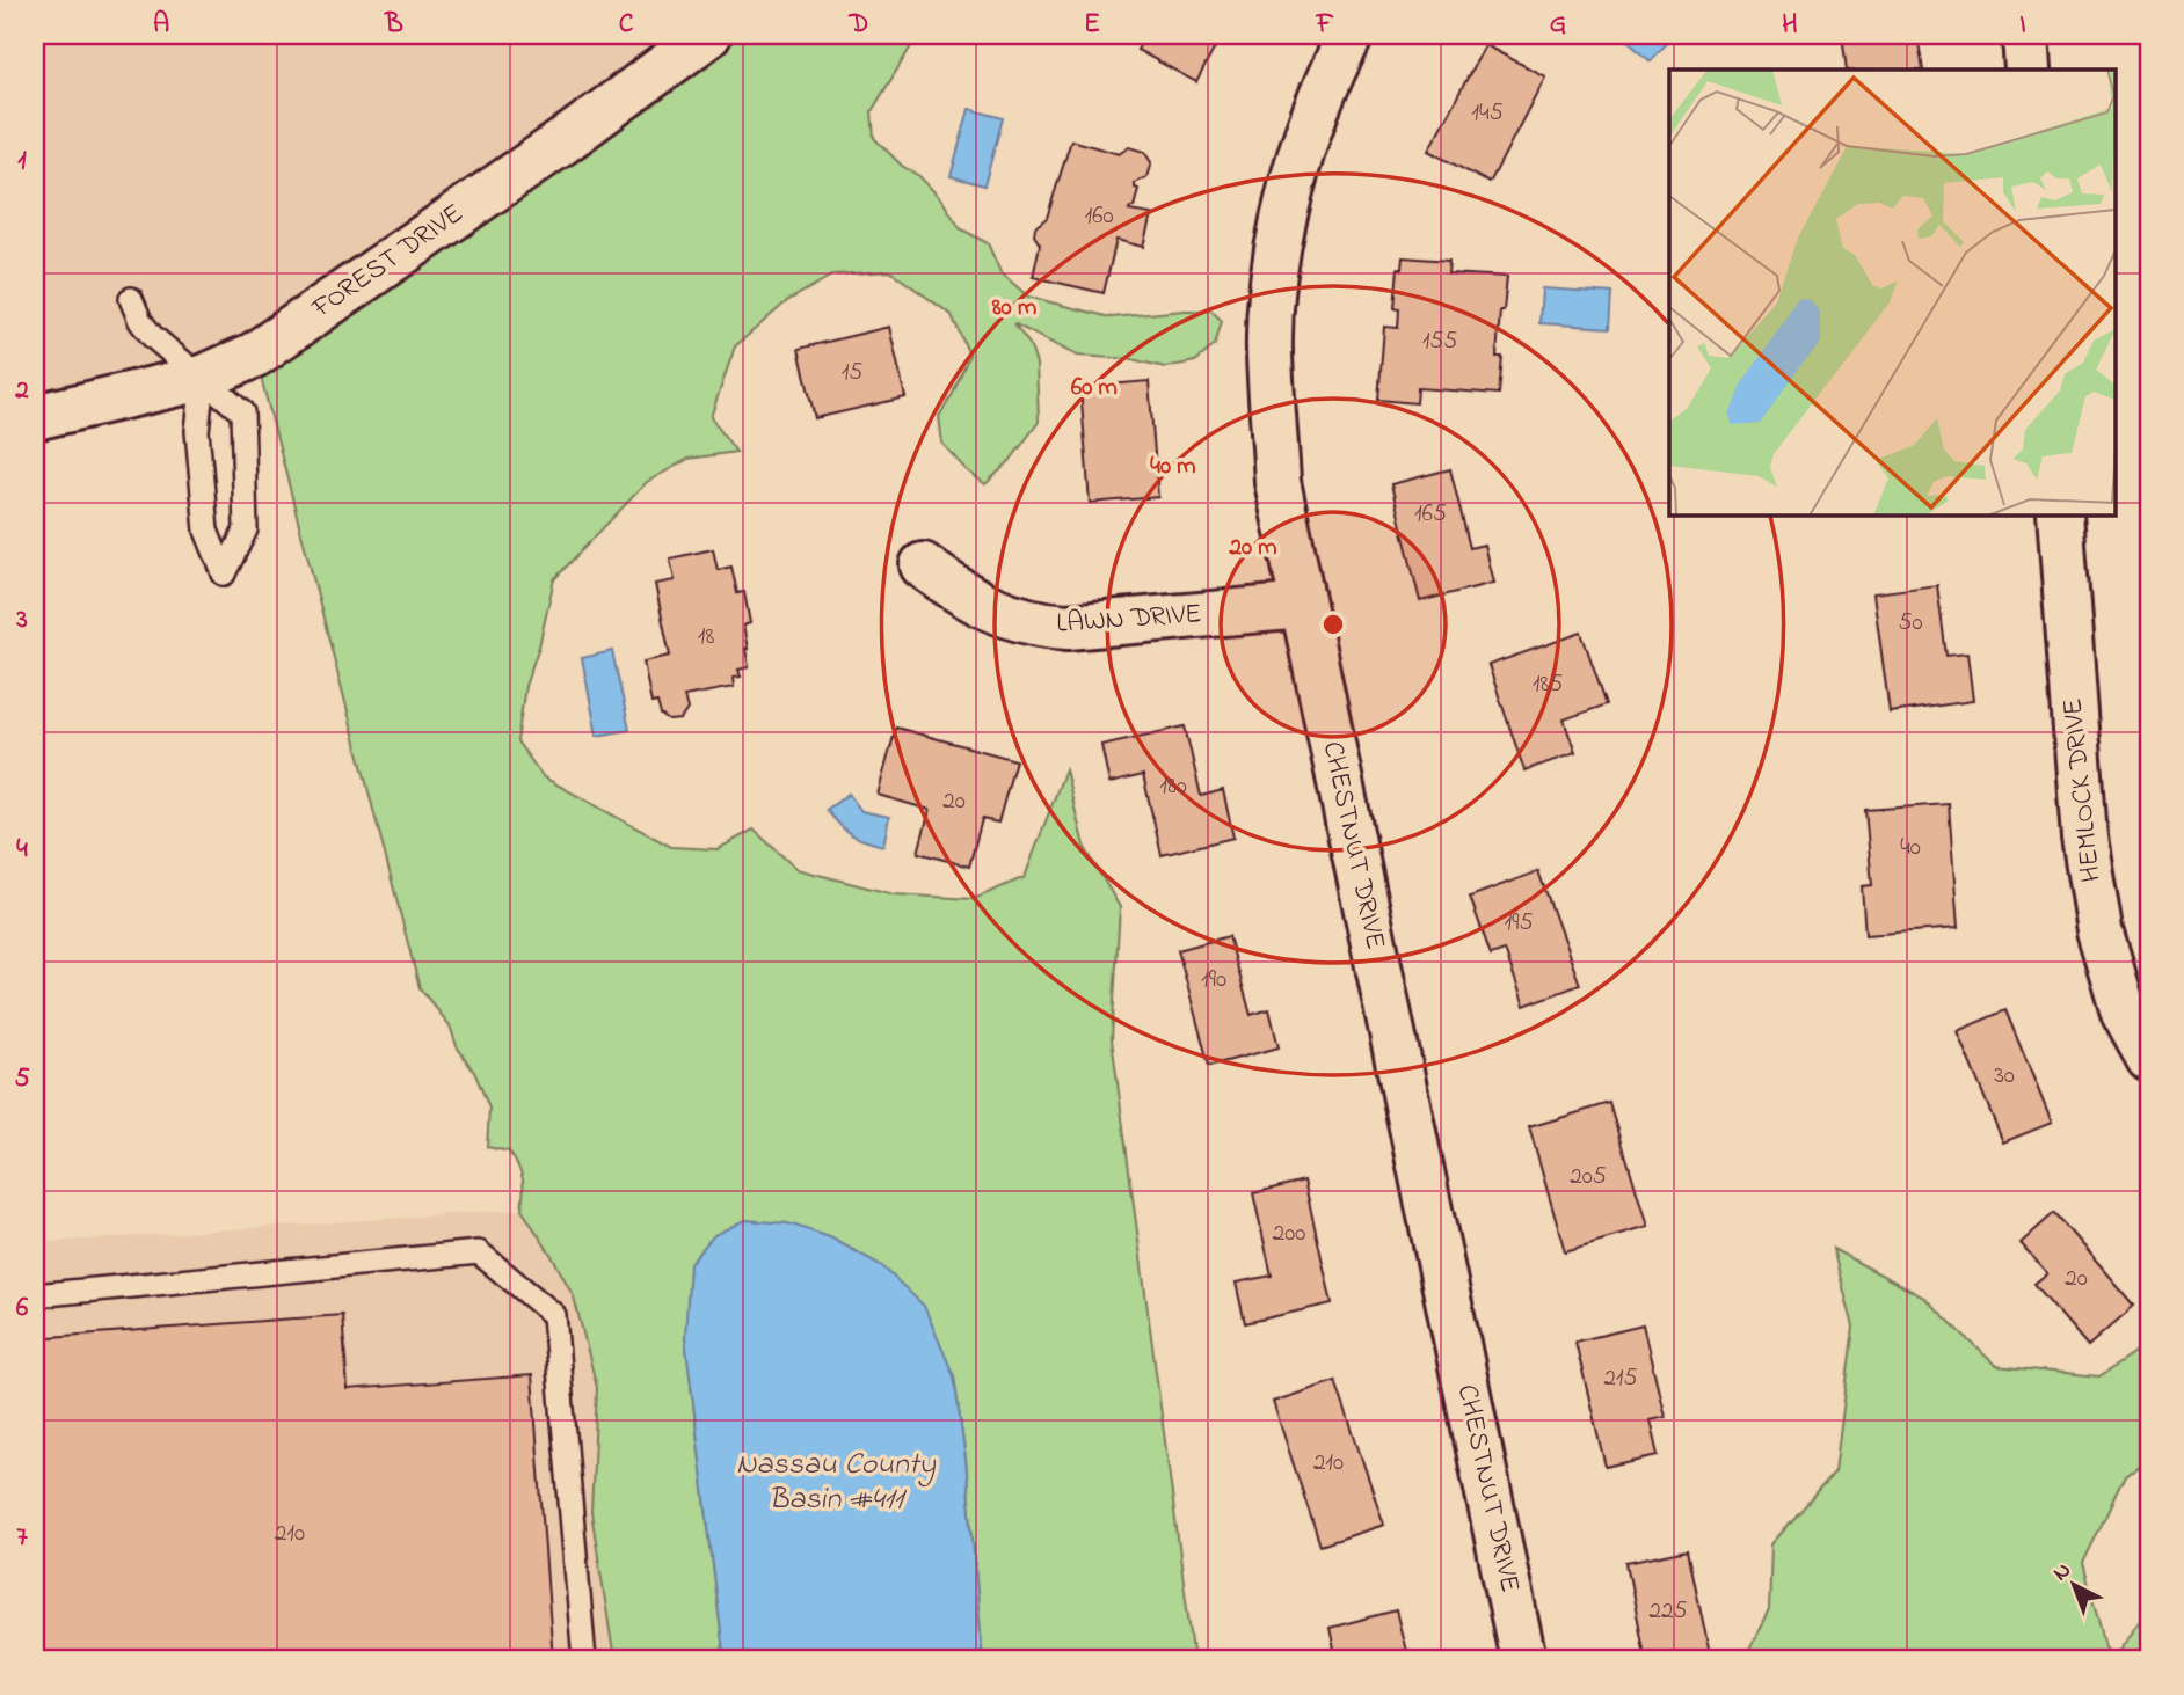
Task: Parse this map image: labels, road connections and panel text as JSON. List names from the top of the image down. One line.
{"streets":{"street":["FOREST DRIVE","LAWN DRIVE","HEMLOCK DRIVE","CHESTNUT DRIVE"]},"crossings":[["LAWN DRIVE","CHESTNUT DRIVE"]],"water":["Nassau County Basin #411"],"house_numbers":["145","160","155","15","165","50","18","185","180","20","40","195","190","30","205","200","20","215","210","210","225"],"north":"top left","grid":{"columns":["A","B","C","D","E","F","G","H","I"],"rows":["1","2","3","4","5","6","7"]},"rings":["80 m","60 m","40 m","20 m"]}
